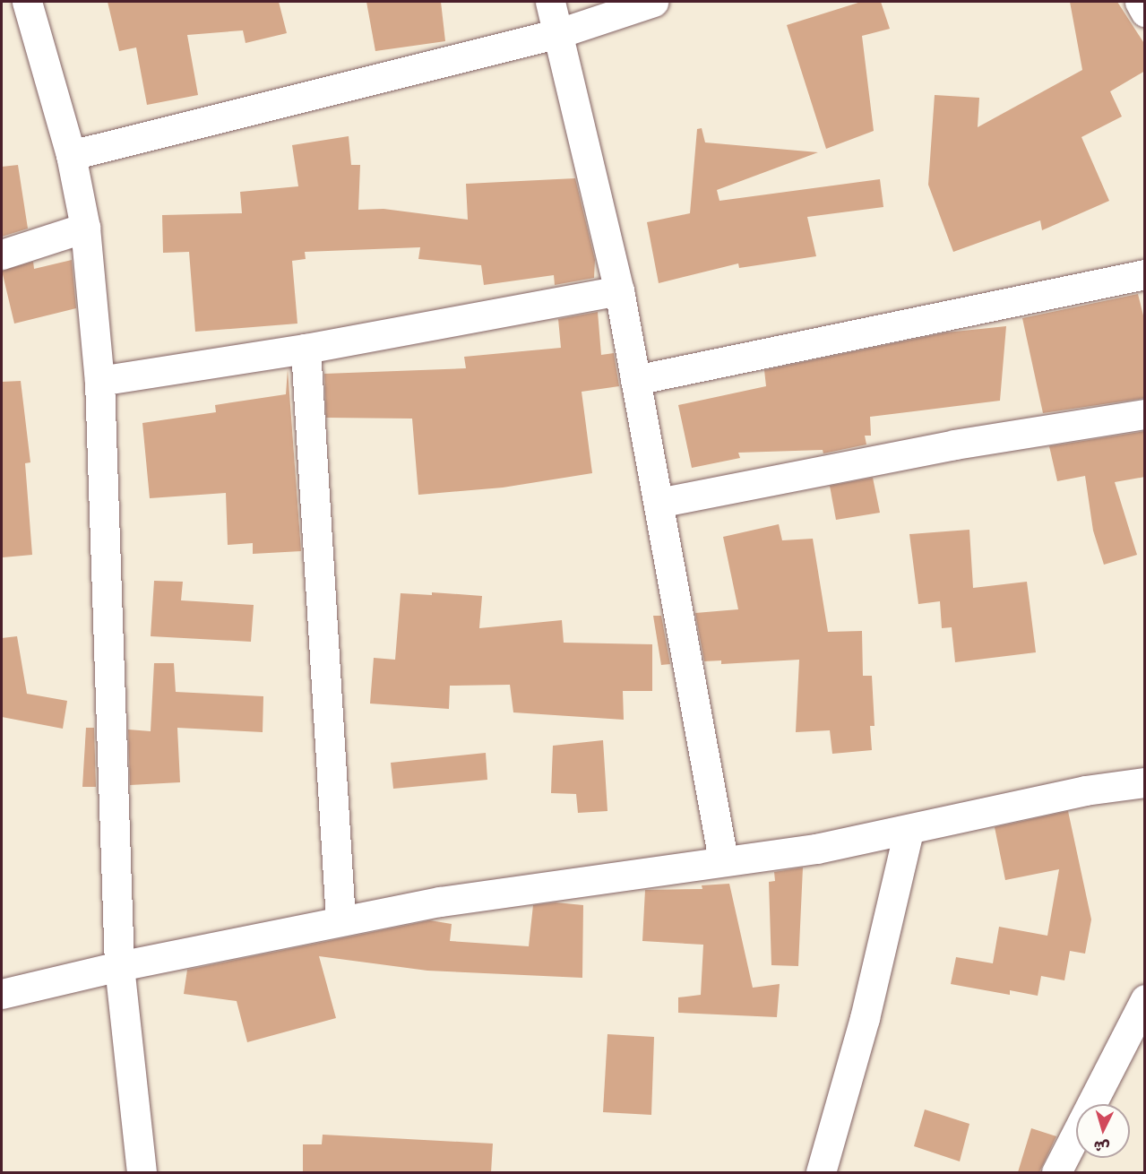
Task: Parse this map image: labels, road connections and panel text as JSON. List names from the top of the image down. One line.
{"north":"bottom"}
